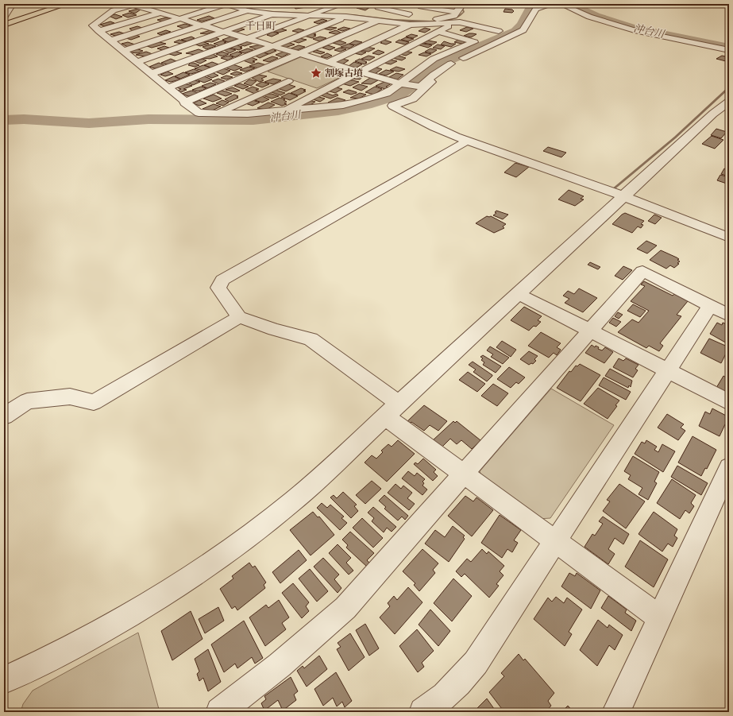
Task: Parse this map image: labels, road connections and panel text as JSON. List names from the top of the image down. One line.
{"districts":["千日町"],"water":["沖台川"],"places":{"place":["割塚古墳"]}}
